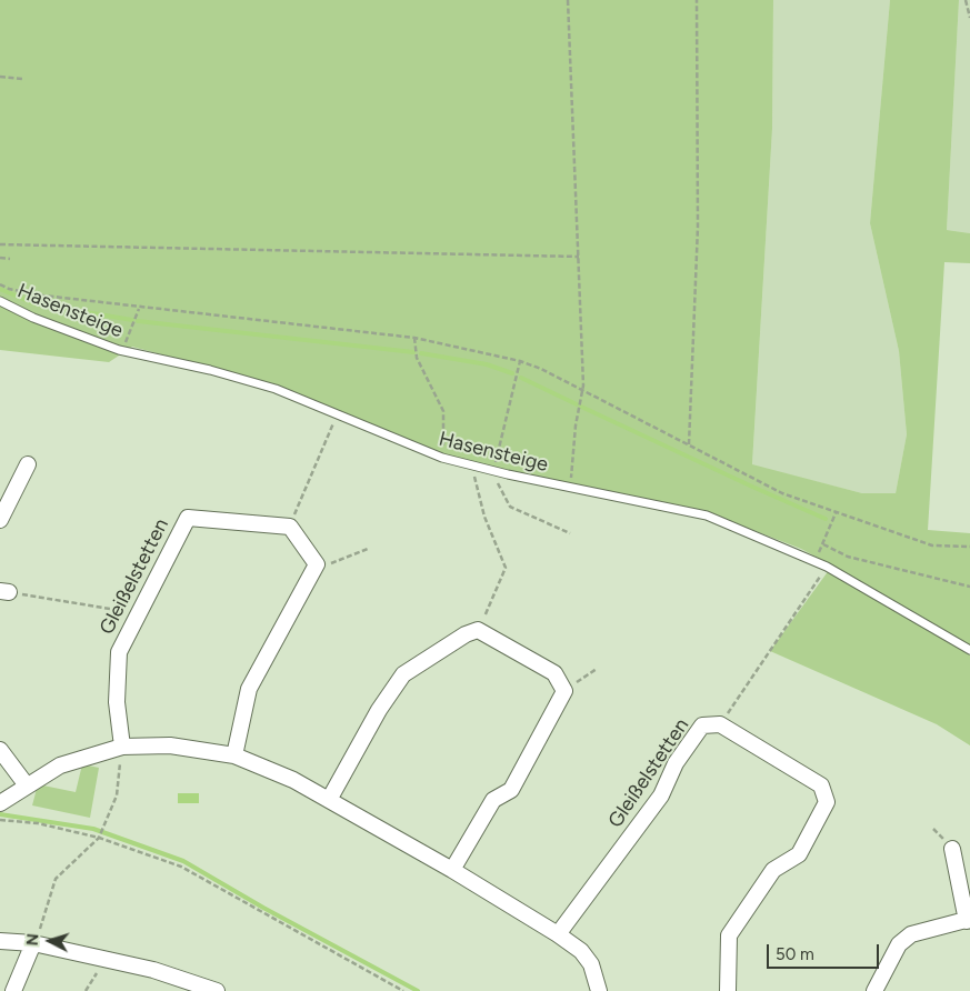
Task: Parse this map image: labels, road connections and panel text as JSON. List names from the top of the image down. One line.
{"streets":{"street":["Gleißelstetten"],"lane":["Hasensteige"]},"scale_bar":"50 m","north":"left"}
